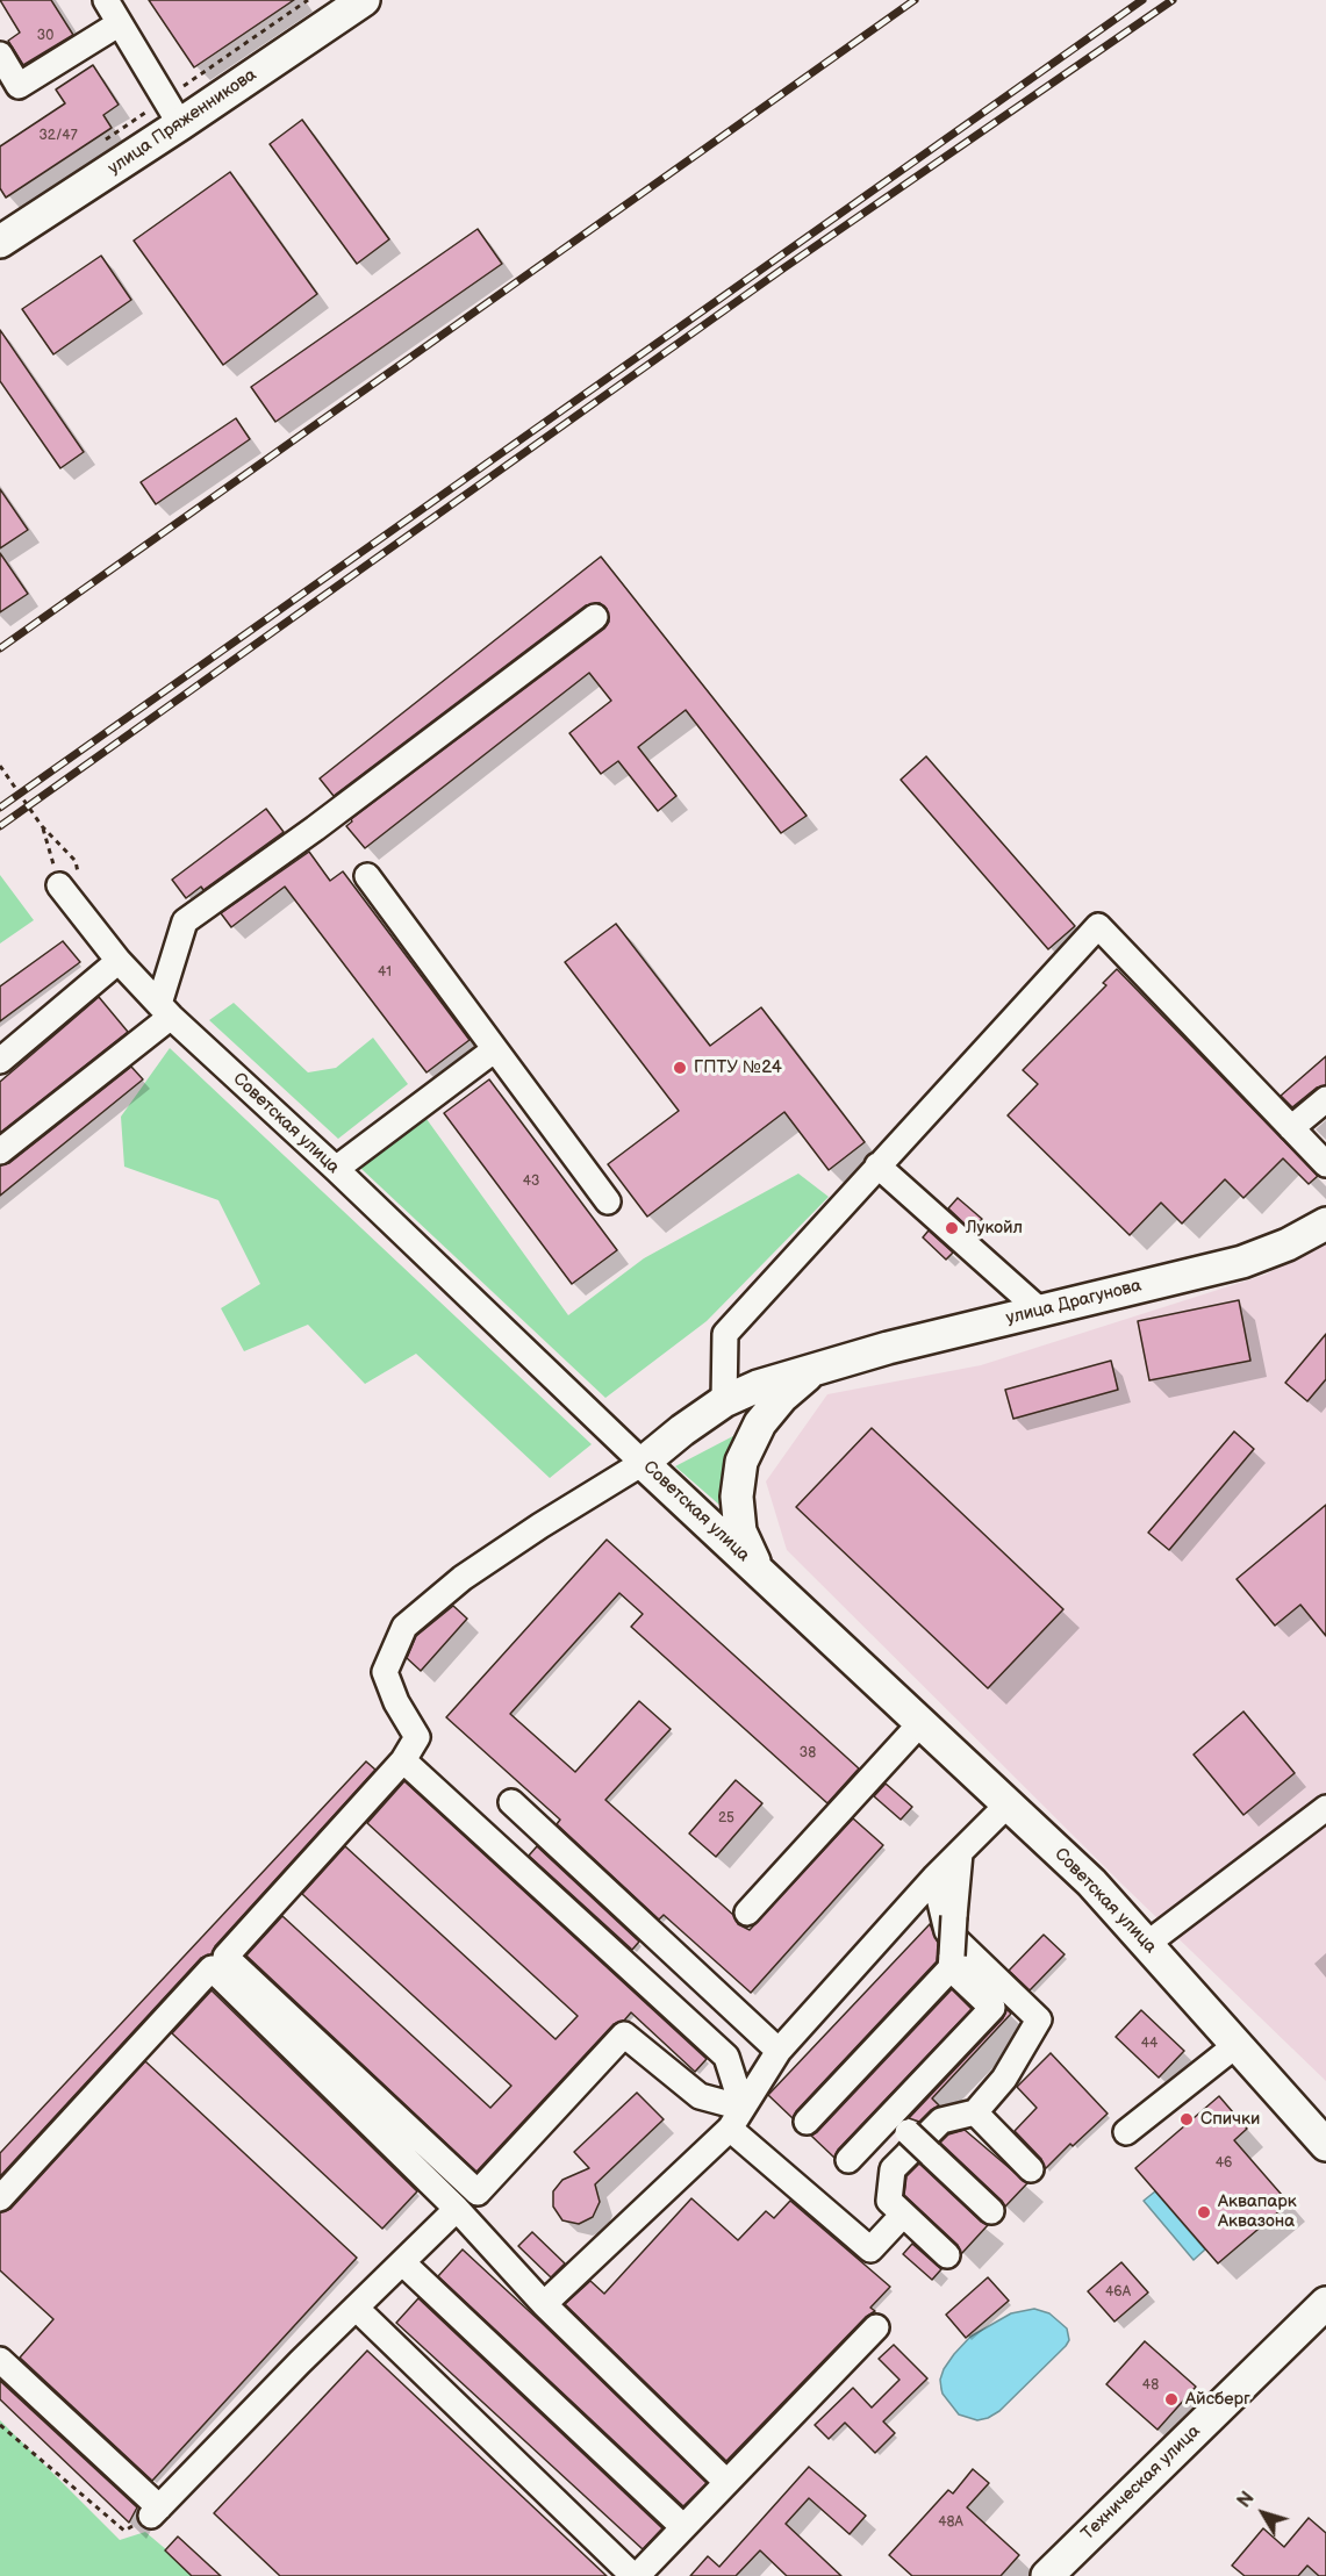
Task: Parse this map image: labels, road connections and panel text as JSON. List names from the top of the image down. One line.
{"streets":{"main road":["улица Пряженникова","Советская улица","улица Драгунова","Техническая улица"]},"crossings":[["Советская улица","улица Драгунова"]],"places":["ГПТУ №24","Лукойл","Спички","Аквапарк Аквазона","Айсберг"],"house_numbers":["30","32/47","41","43","38","25","44","46","46А","48","48А"],"north":"top left"}
